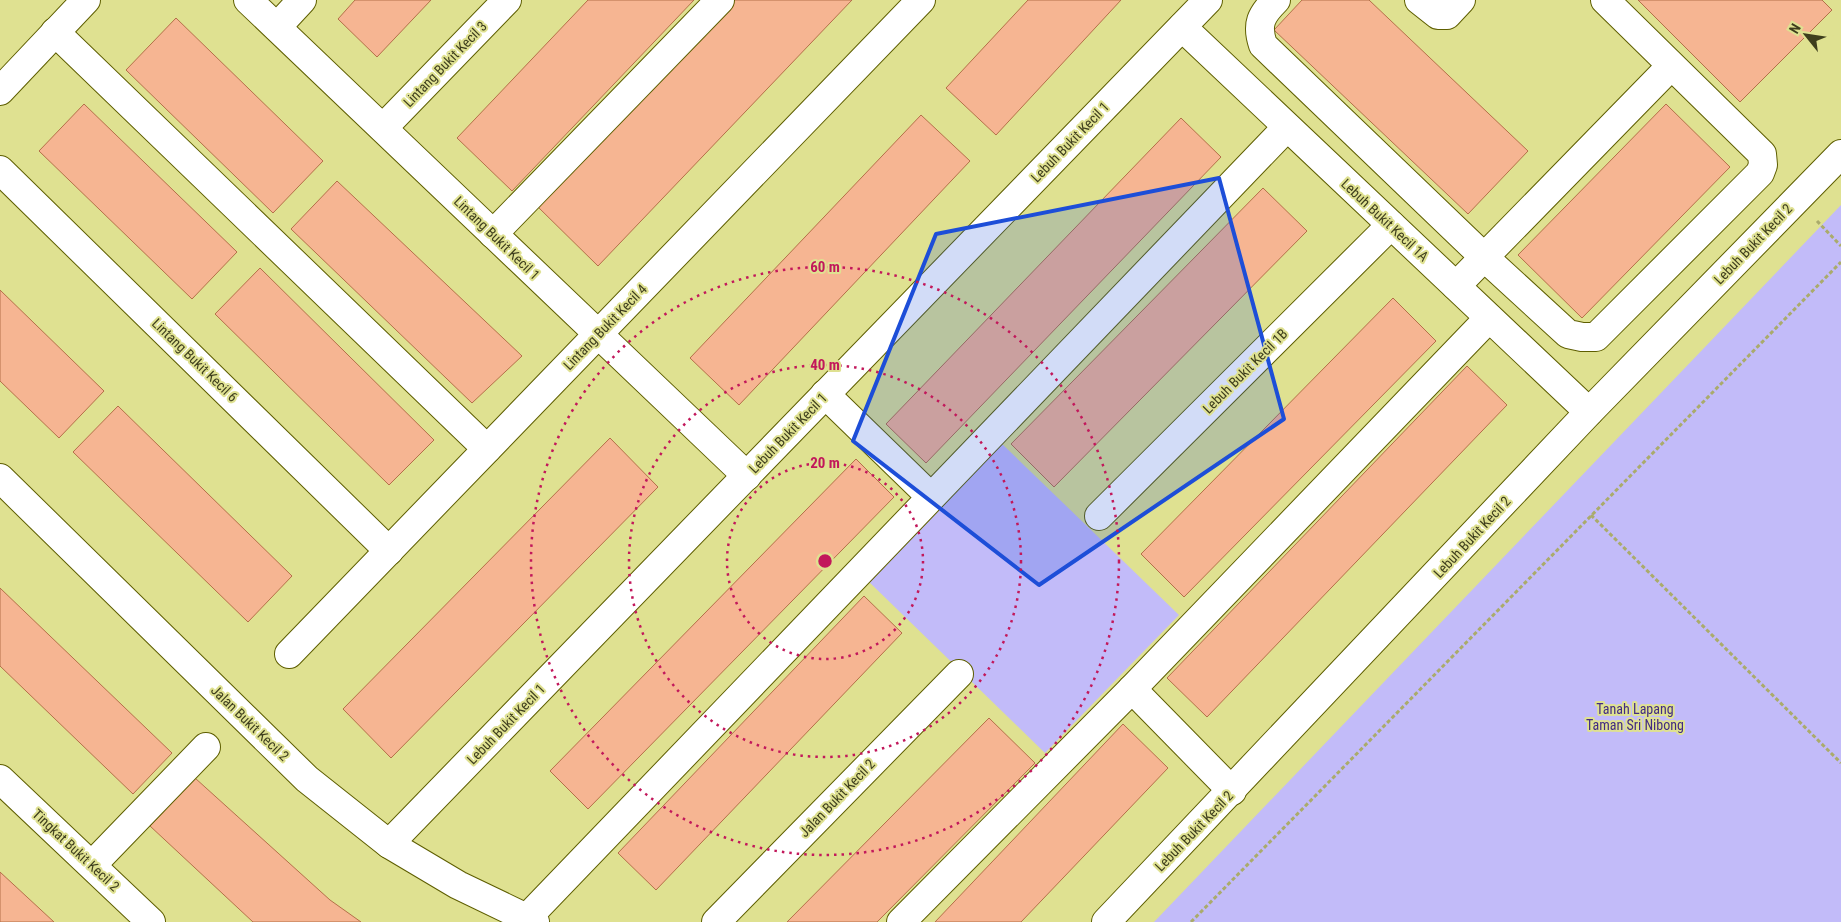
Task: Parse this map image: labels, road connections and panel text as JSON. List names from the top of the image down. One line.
{"streets":{"street":["Lintang Bukit Kecil 3","Lebuh Bukit Kecil 1","Lebuh Bukit Kecil 1A","Lintang Bukit Kecil 1","Lebuh Bukit Kecil 2","Lintang Bukit Kecil 4","Lintang Bukit Kecil 6","Lebuh Bukit Kecil 1B","Jalan Bukit Kecil 2","Tingkat Bukit Kecil 2"]},"crossings":[["Lintang Bukit Kecil 3","Lintang Bukit Kecil 1"],["Lebuh Bukit Kecil 1","Lebuh Bukit Kecil 1A"],["Lebuh Bukit Kecil 1","Lintang Bukit Kecil 1"],["Lebuh Bukit Kecil 1","Jalan Bukit Kecil 2"],["Lebuh Bukit Kecil 1A","Lebuh Bukit Kecil 2"],["Lebuh Bukit Kecil 1A","Lebuh Bukit Kecil 1B"],["Lintang Bukit Kecil 1","Lintang Bukit Kecil 4"],["Lintang Bukit Kecil 4","Lintang Bukit Kecil 6"]],"parks":["Tanah Lapang Taman Sri Nibong"],"north":"top left","rings":["60 m","40 m","20 m"]}
